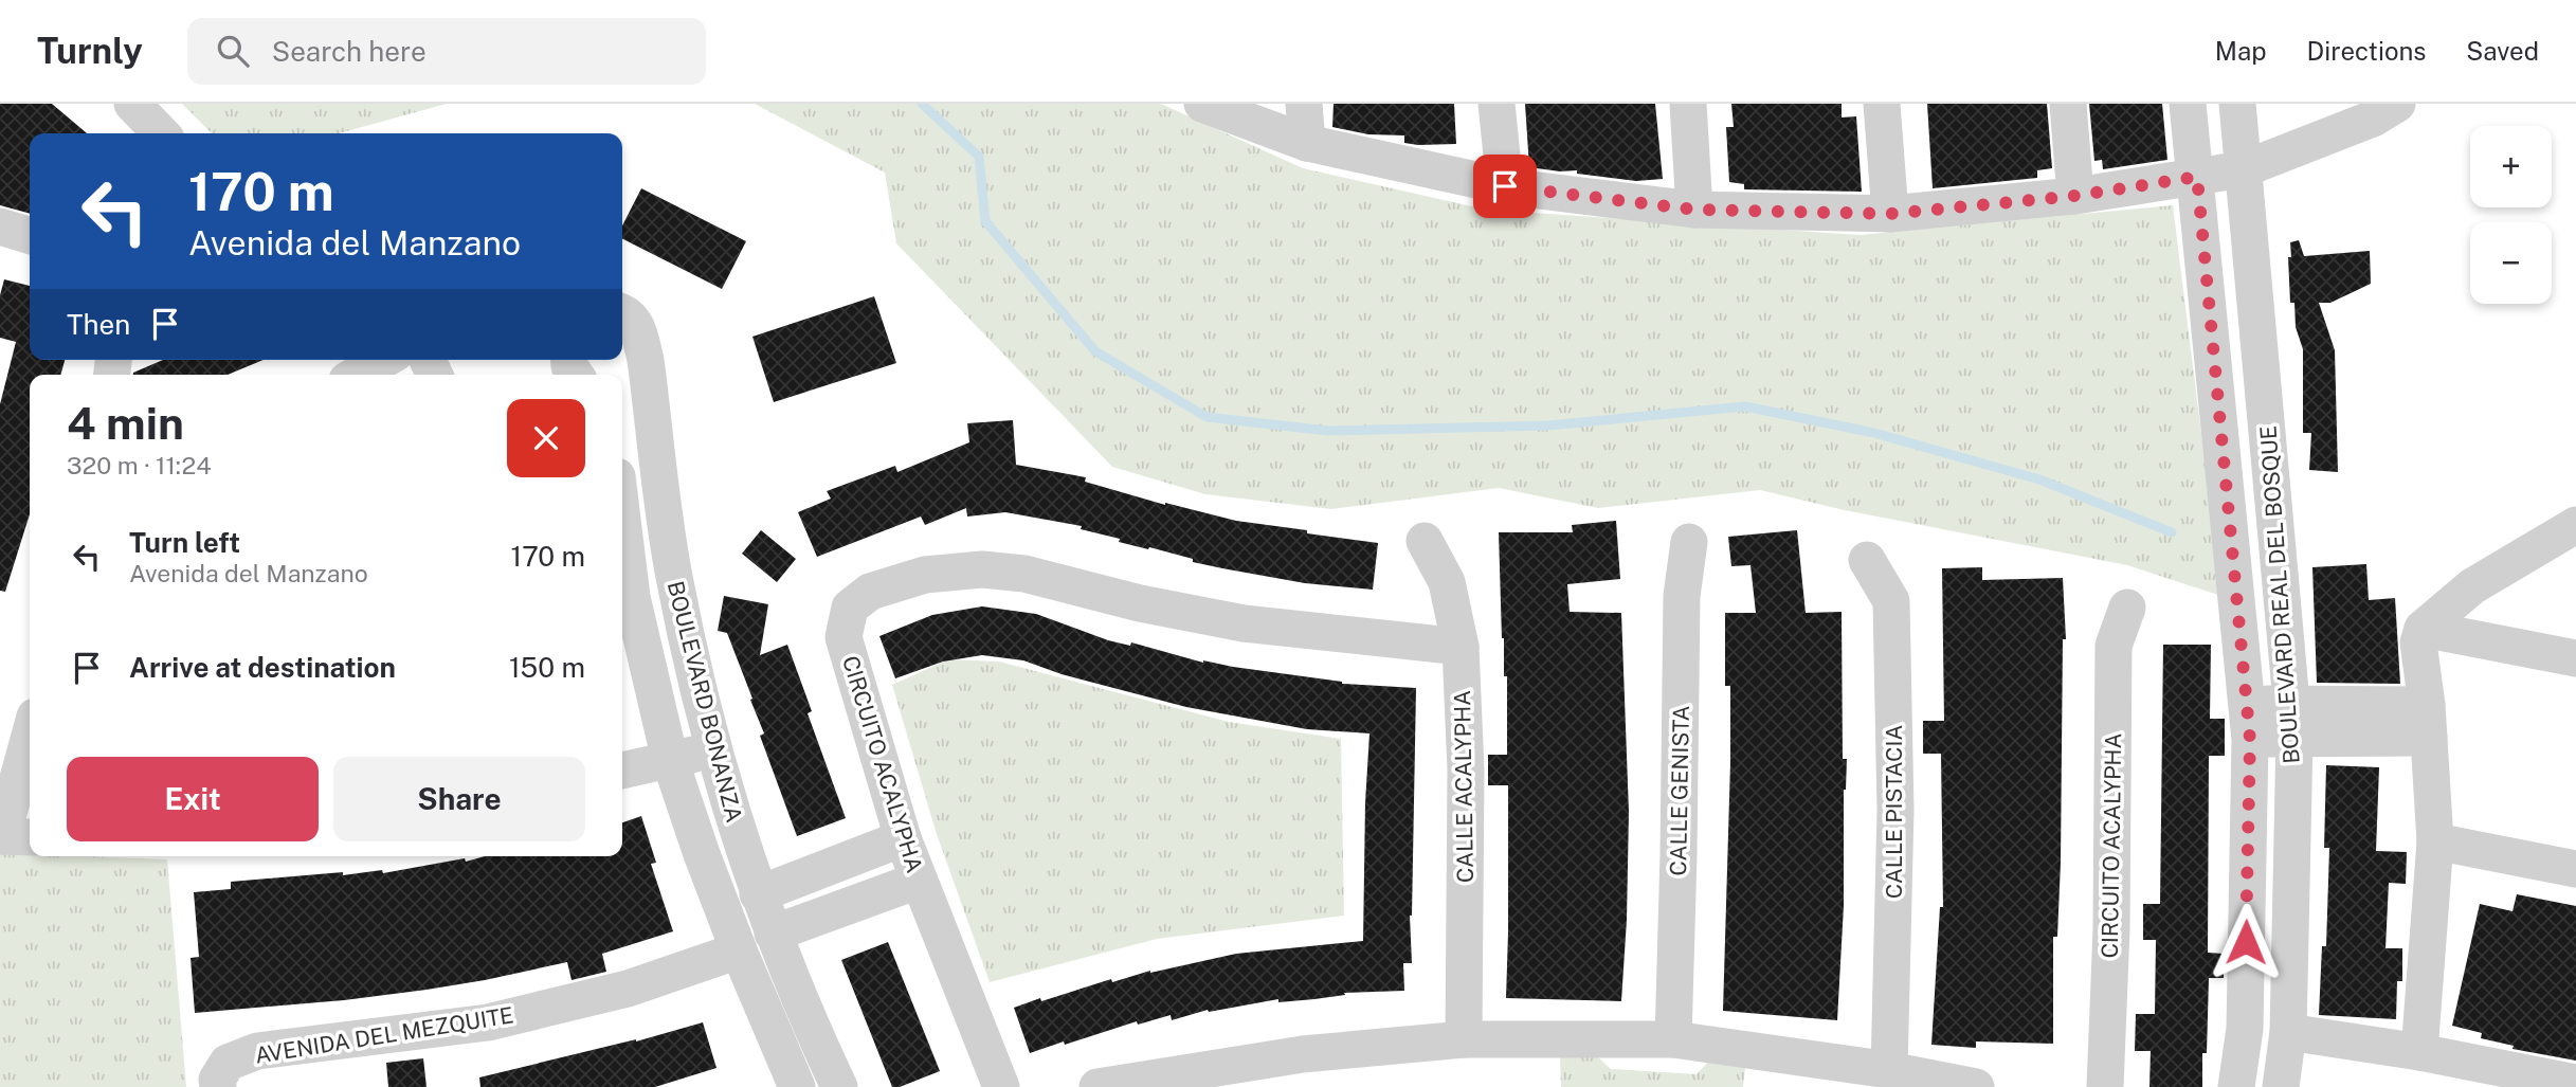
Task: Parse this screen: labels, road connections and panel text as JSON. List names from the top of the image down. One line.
{"streets":{"street":["BOULEVARD REAL DEL BOSQUE","BOULEVARD BONANZA","CIRCUITO ACALYPHA","CALLE ACALYPHA","CALLE GENISTA","CALLE PISTACIA","AVENIDA DEL MEZQUITE"]},"crossings":[["BOULEVARD BONANZA","AVENIDA DEL MEZQUITE"],["CIRCUITO ACALYPHA","CALLE ACALYPHA"]],"page":{"header":"Turnly","search":"Search here","nav":["Map","Directions","Saved"],"map_buttons":["+","−"],"turn":["170 m","Avenida del Manzano"],"then":"Then","heading":["4 min","320 m · 11:24"],"list":[{"name":"Turn left","note":"Avenida del Manzano","value":"170 m"},{"name":"Arrive at destination","value":"150 m"}],"buttons":["Exit","Share"]}}
